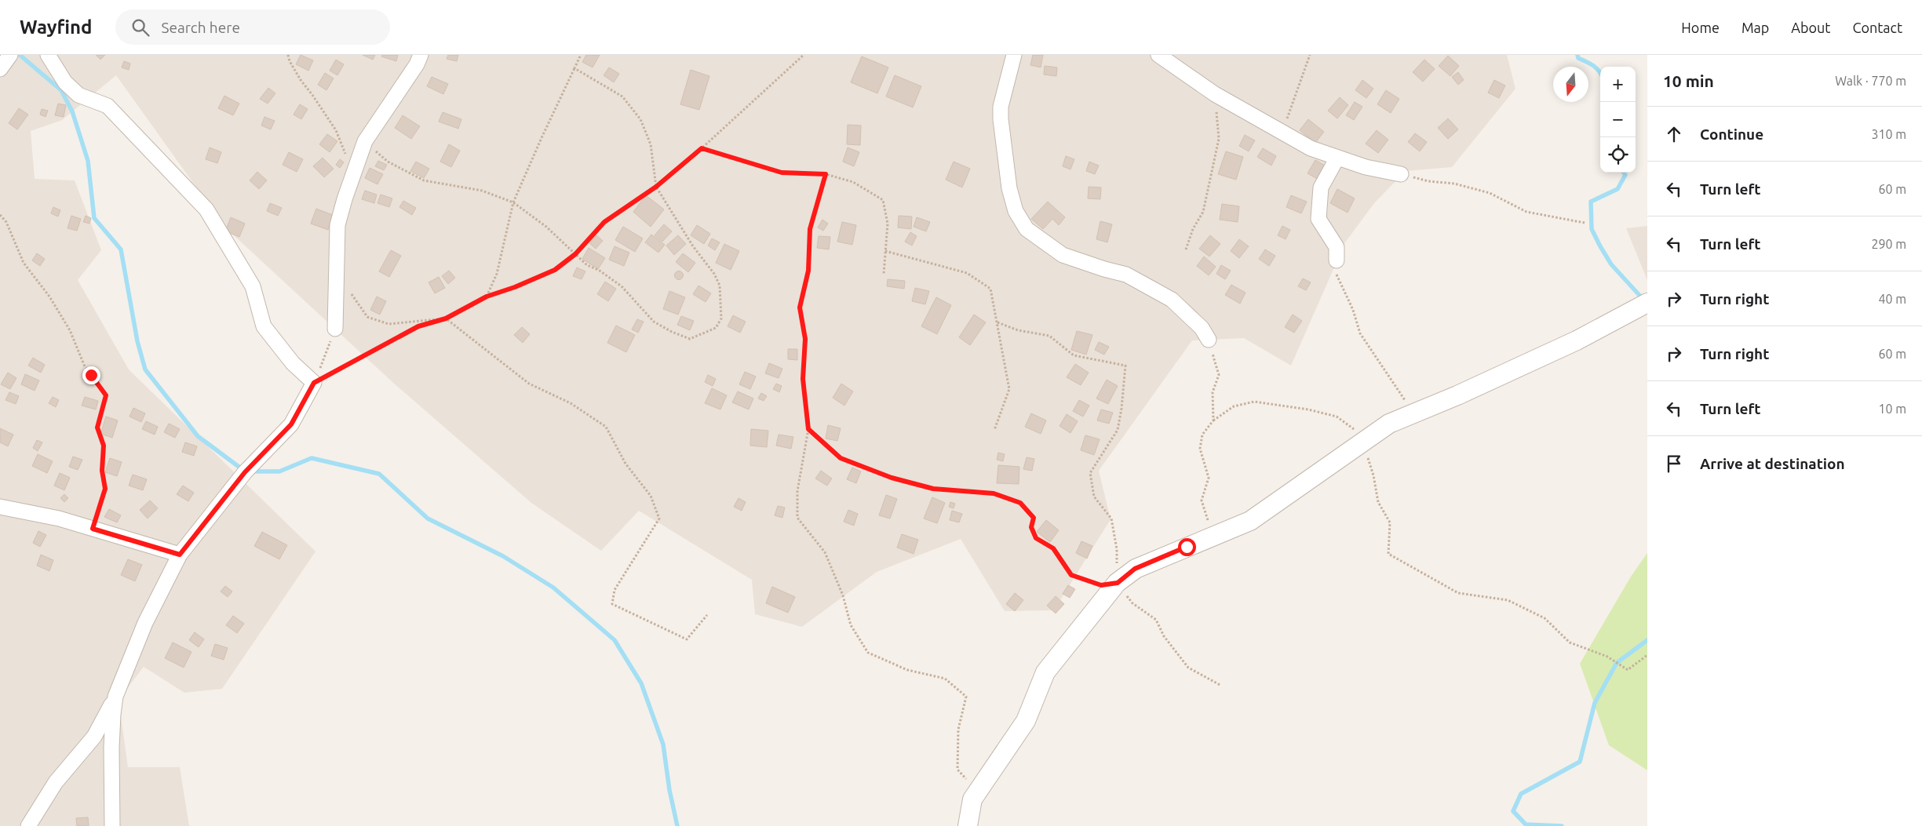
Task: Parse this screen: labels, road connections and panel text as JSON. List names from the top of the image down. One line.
{"north":"bottom","page":{"header":"Wayfind","search":"Search here","nav":["Home","Map","About","Contact"],"heading":["10 min","Walk · 770 m"],"map_buttons":["+","−"],"list":[["Continue","310 m"],["Turn left","60 m"],["Turn left","290 m"],["Turn right","40 m"],["Turn right","60 m"],["Turn left","10 m"],"Arrive at destination"]}}
